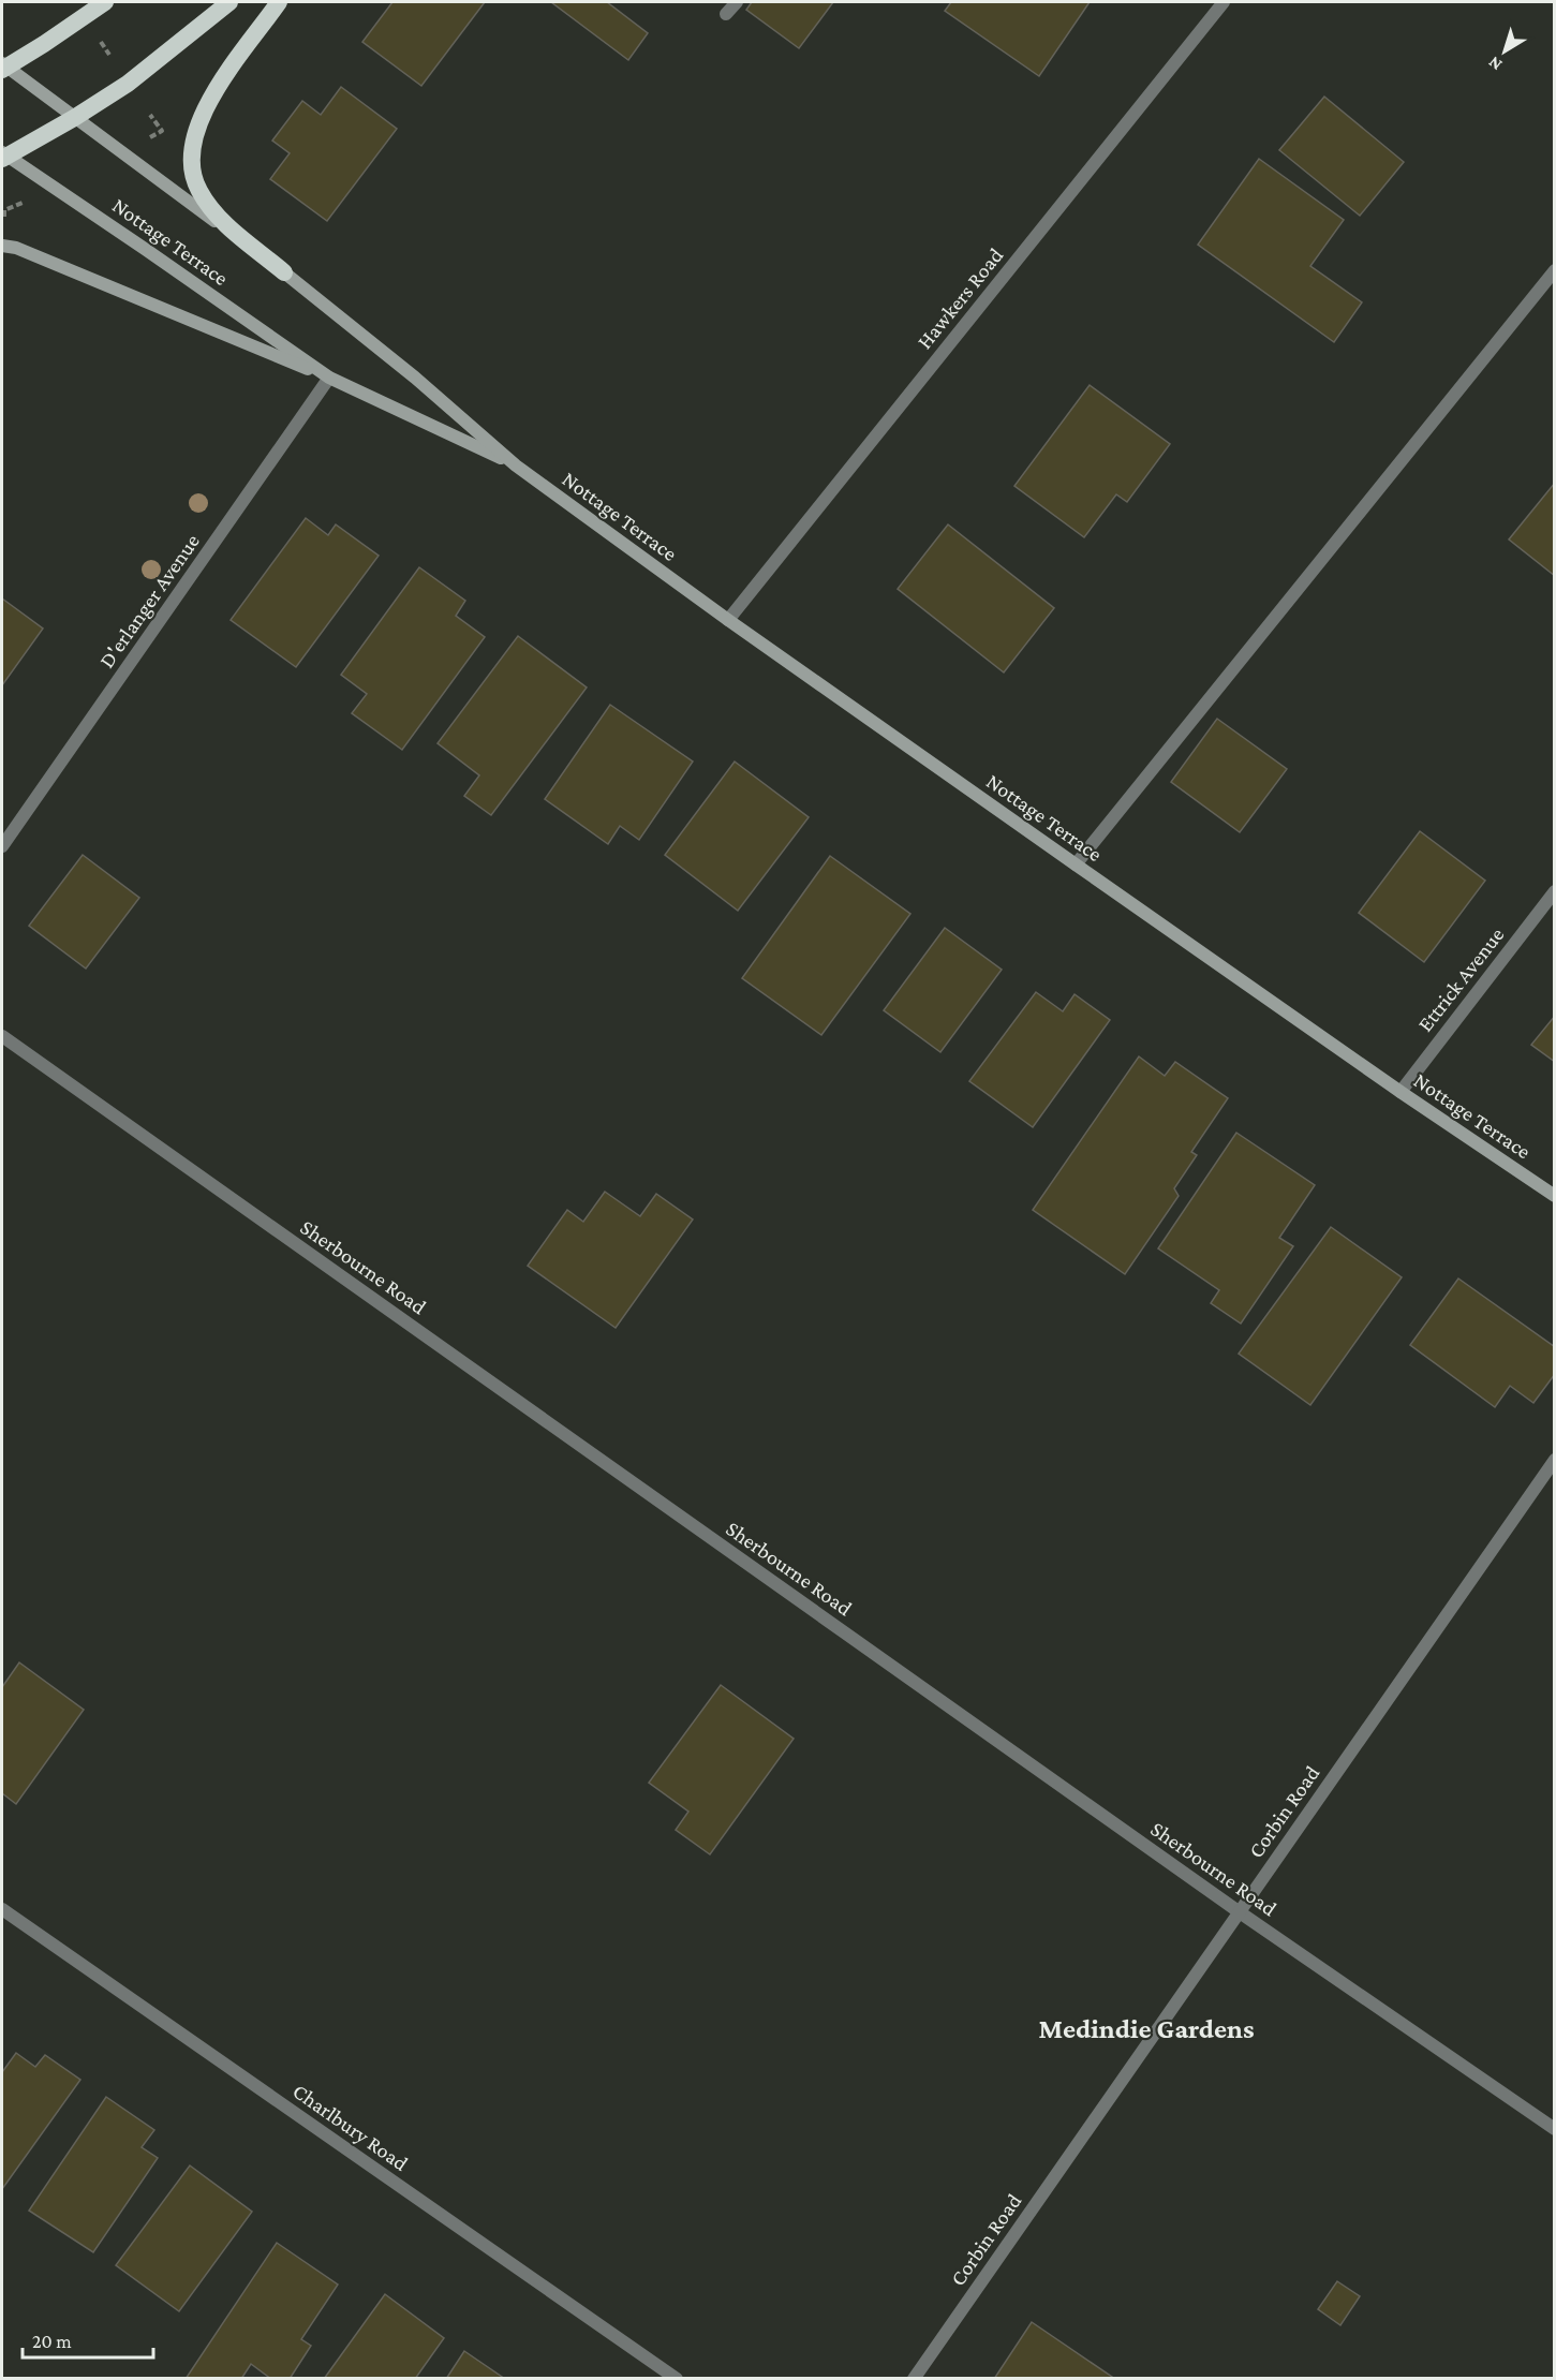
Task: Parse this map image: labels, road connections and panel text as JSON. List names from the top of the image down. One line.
{"streets":{"main road":["Nottage Terrace"],"street":["Hawkers Road","D'erlanger Avenue","Ettrick Avenue","Sherbourne Road","Corbin Road","Charlbury Road"]},"crossings":[["Nottage Terrace","Hawkers Road"],["Nottage Terrace","D'erlanger Avenue"],["Nottage Terrace","Ettrick Avenue"],["Sherbourne Road","Corbin Road"]],"districts":["Medindie Gardens"],"scale_bar":"20 m","north":"bottom left"}
